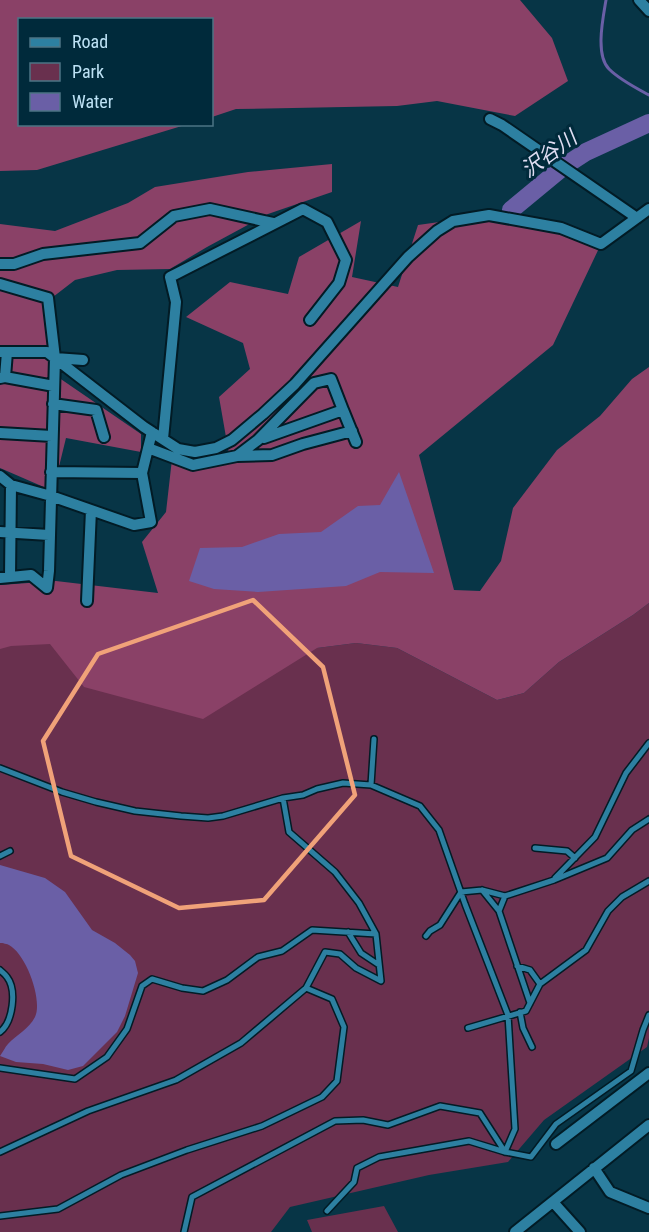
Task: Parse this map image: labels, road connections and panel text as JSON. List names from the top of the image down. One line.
{"water":["沢谷川"],"legend":["Road","Park","Water"]}
